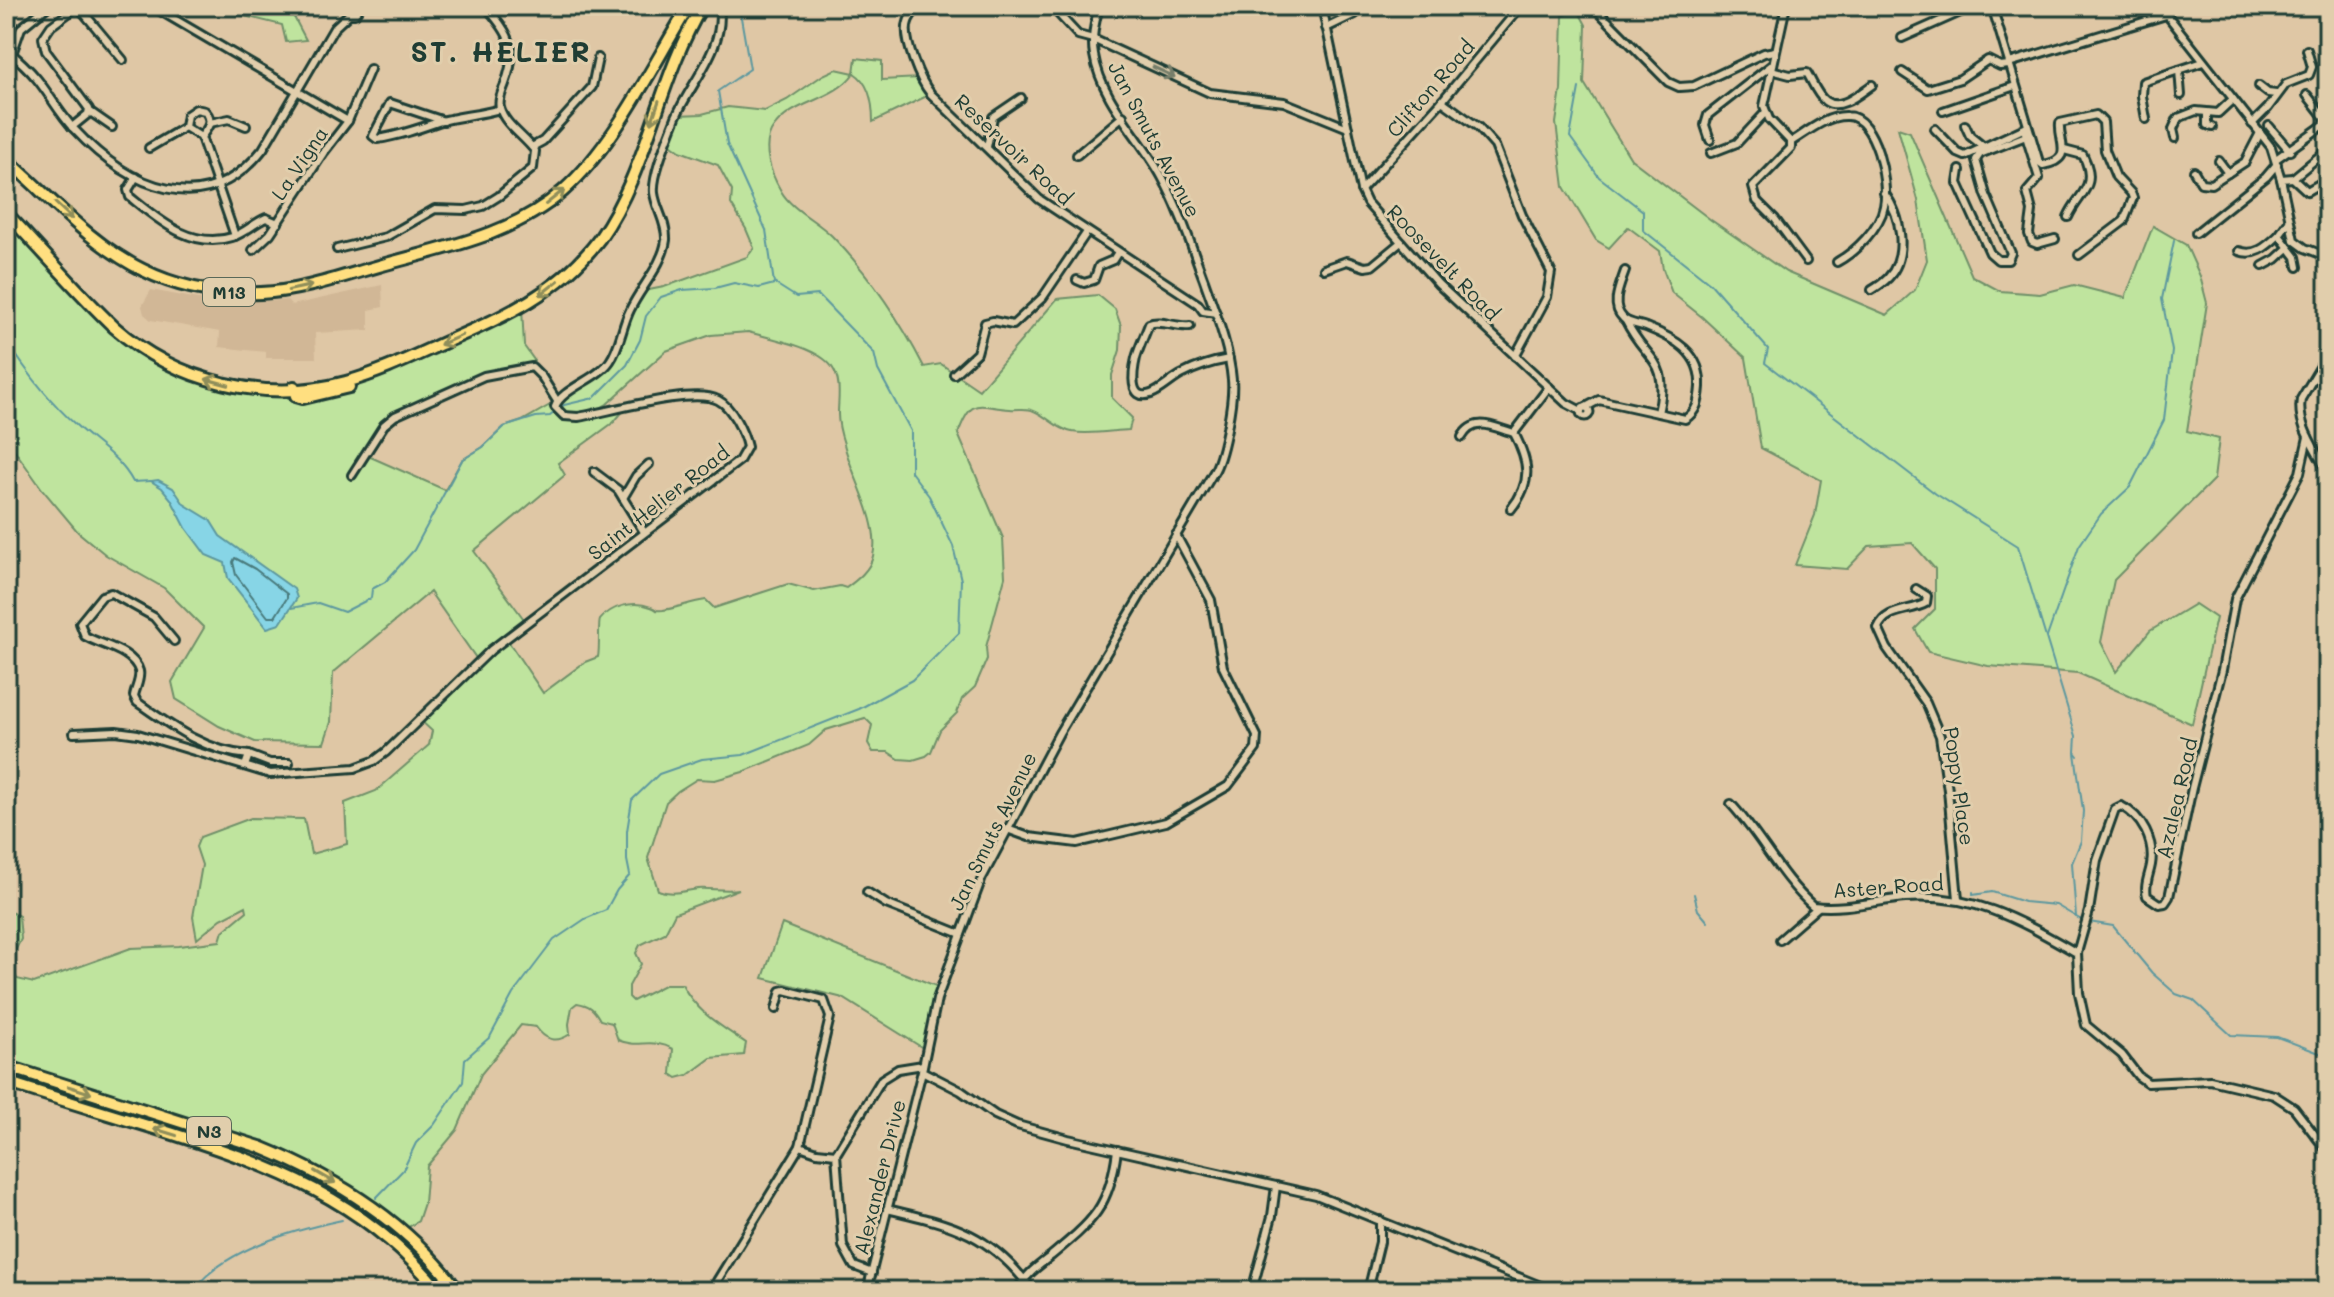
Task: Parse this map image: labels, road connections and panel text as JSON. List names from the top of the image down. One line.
{"streets":{"highway":["M13","N3"],"street":["Clifton Road","Jan Smuts Avenue","Reservoir Road","La Vigna","Roosevelt Road","Saint Helier Road","Poppy Place","Azalea Road","Aster Road","Alexander Drive"]},"crossings":[["Clifton Road","Roosevelt Road"],["Jan Smuts Avenue","Reservoir Road"],["Jan Smuts Avenue","Alexander Drive"],["Poppy Place","Aster Road"],["Azalea Road","Aster Road"]],"districts":["ST. HELIER"]}
